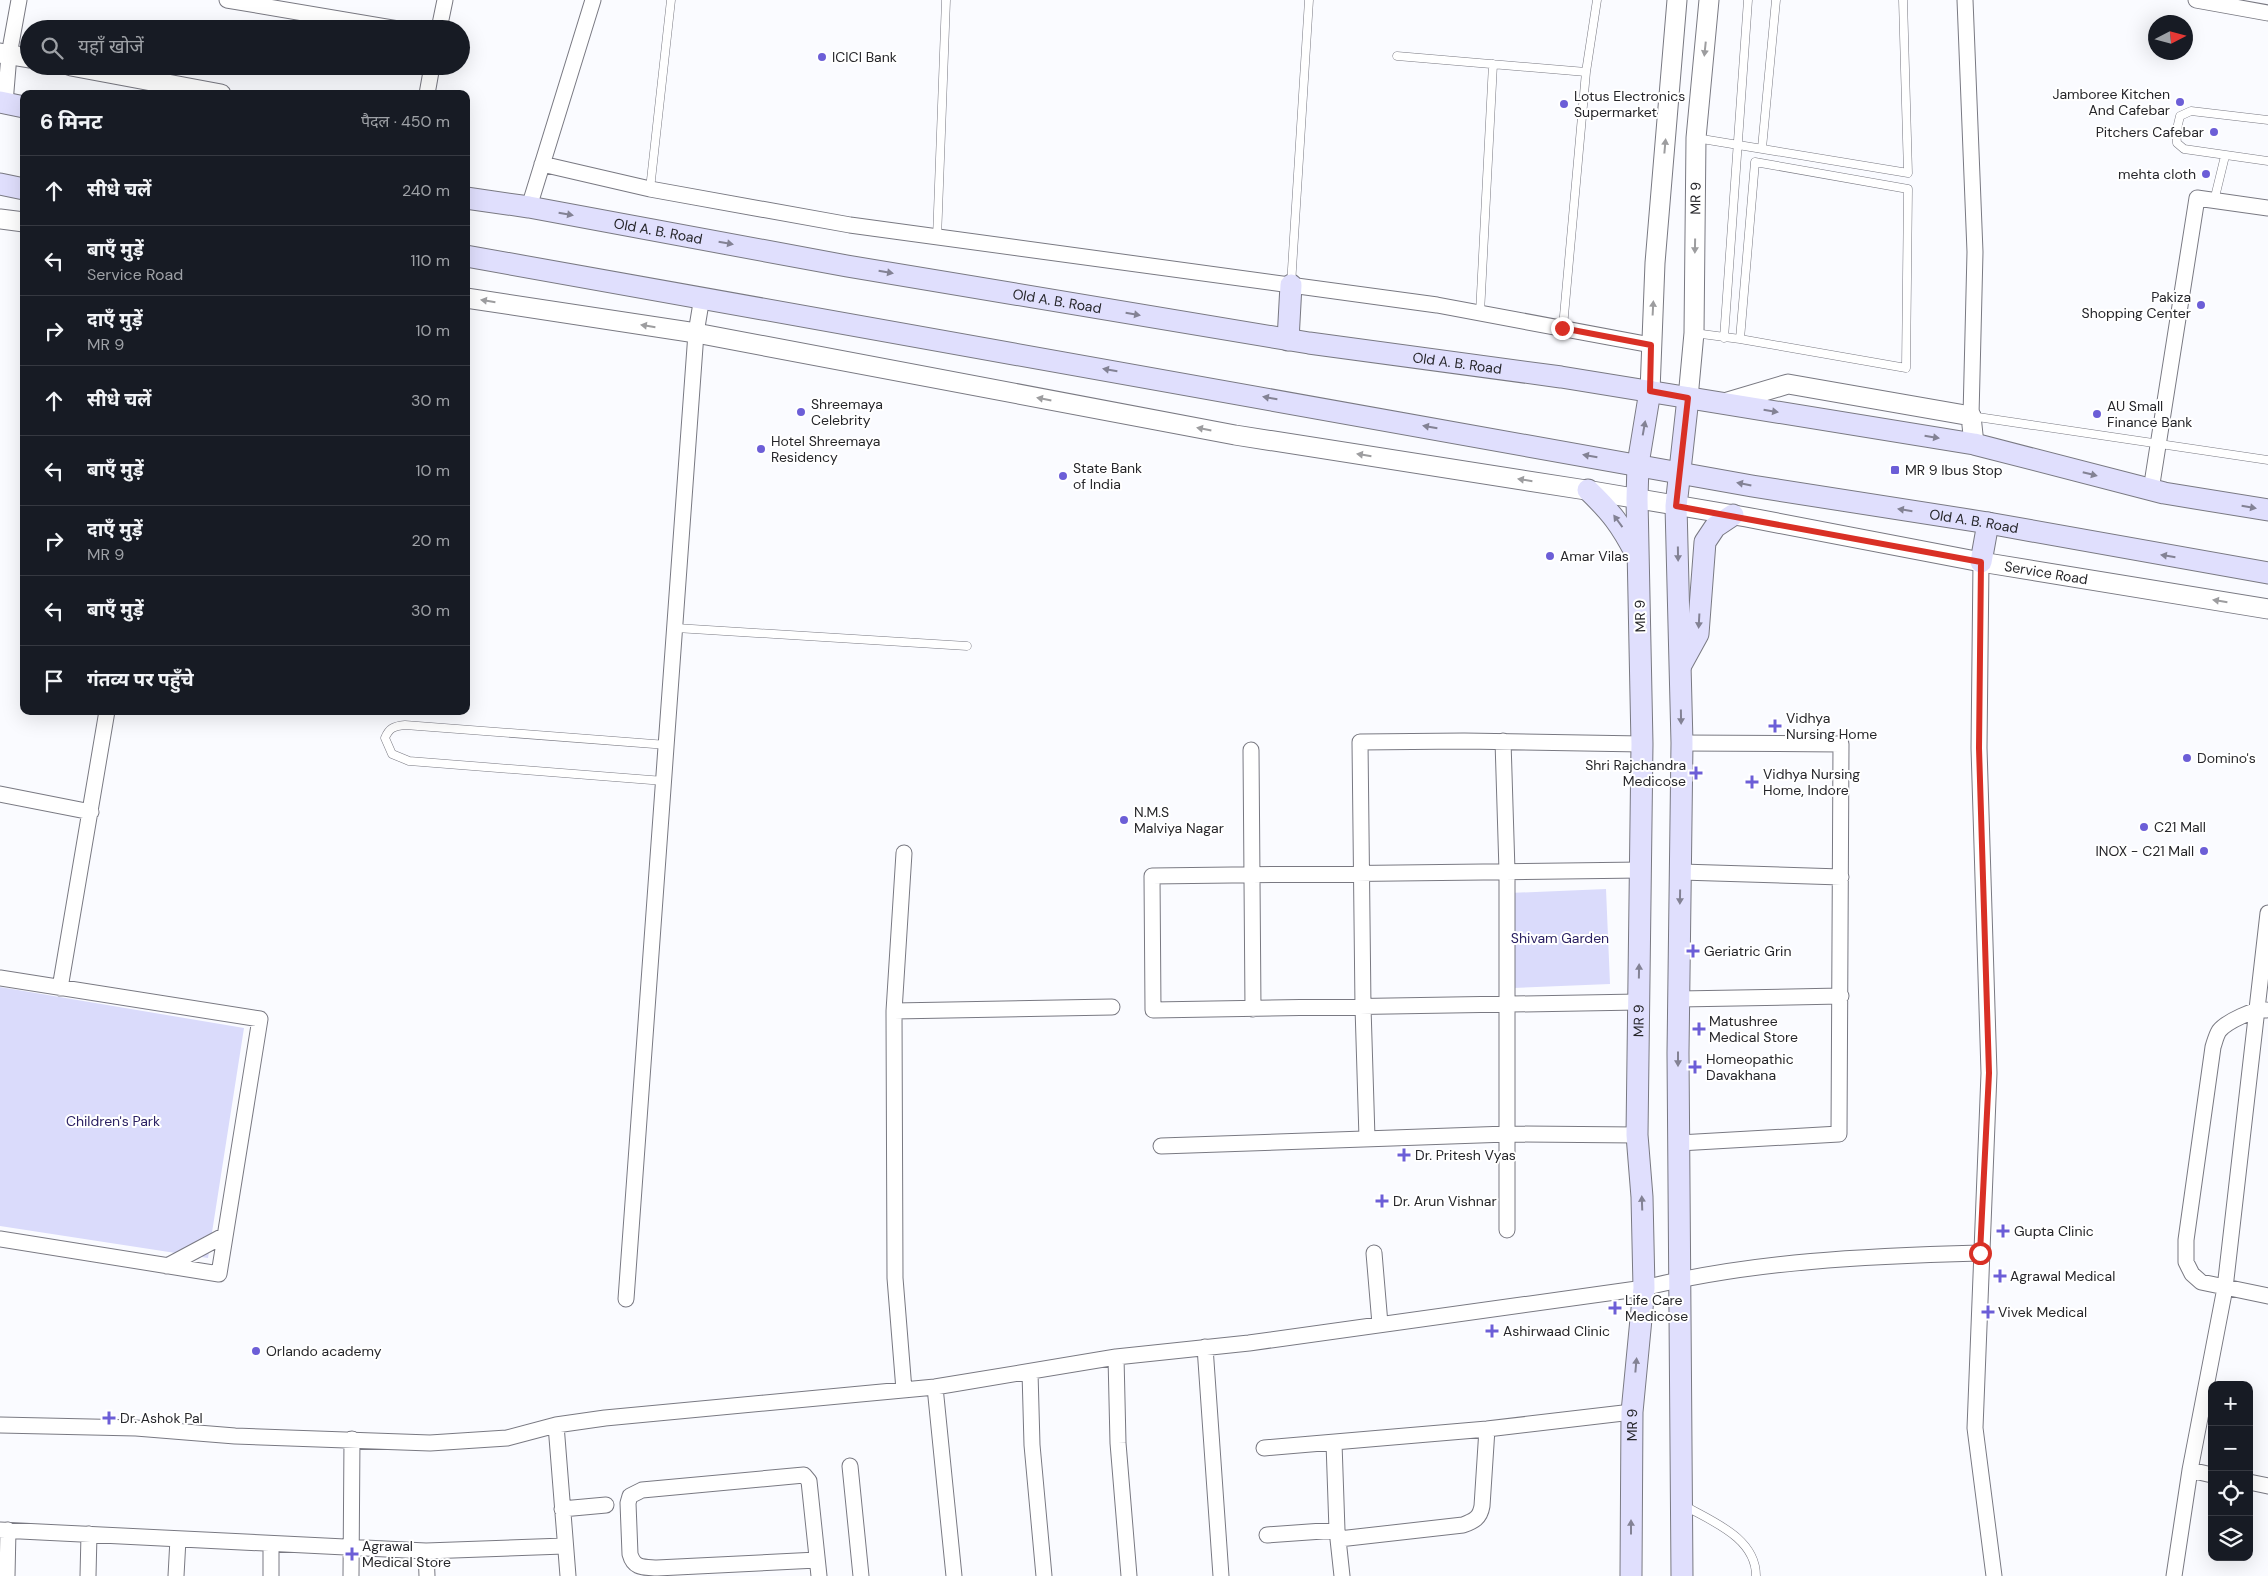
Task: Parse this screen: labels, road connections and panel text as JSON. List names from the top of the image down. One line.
{"streets":{"main road":["MR 9","Old A. B. Road"],"street":["Service Road"]},"crossings":[["MR 9","Old A. B. Road"],["MR 9","Service Road"]],"parks":["Shivam Garden","Children's Park"],"places":{"other":["ICICI Bank","Jamboree Kitchen And Cafebar","Lotus Electronics Supermarket","Pitchers Cafebar","mehta cloth","Pakiza Shopping Center","Shreemaya Celebrity","AU Small Finance Bank","Hotel Shreemaya Residency","State Bank of India","Amar Vilas","Domino's","N.M.S Malviya Nagar","C21 Mall","INOX - C21 Mall","Orlando academy"],"transit":["MR 9 Ibus Stop"],"health":["Vidhya Nursing Home","Shri Rajchandra Medicose","Vidhya Nursing Home, Indore","Geriatric Grin","Matushree Medical Store","Homeopathic Davakhana","Dr. Pritesh Vyas","Dr. Arun Vishnar","Gupta Clinic","Agrawal Medical","Life Care Medicose","Vivek Medical","Ashirwaad Clinic","Dr. Ashok Pal","Agrawal Medical Store"]},"north":"right","page":{"search":"यहाँ खोजें","heading":["6 मिनट","पैदल · 450 m"],"list":[["सीधे चलें","240 m"],["बाएँ मुड़ें","Service Road","110 m"],["दाएँ मुड़ें","MR 9","10 m"],["सीधे चलें","30 m"],["बाएँ मुड़ें","10 m"],["दाएँ मुड़ें","MR 9","20 m"],["बाएँ मुड़ें","30 m"],"गंतव्य पर पहुँचे"],"map_buttons":["+","−"]}}
